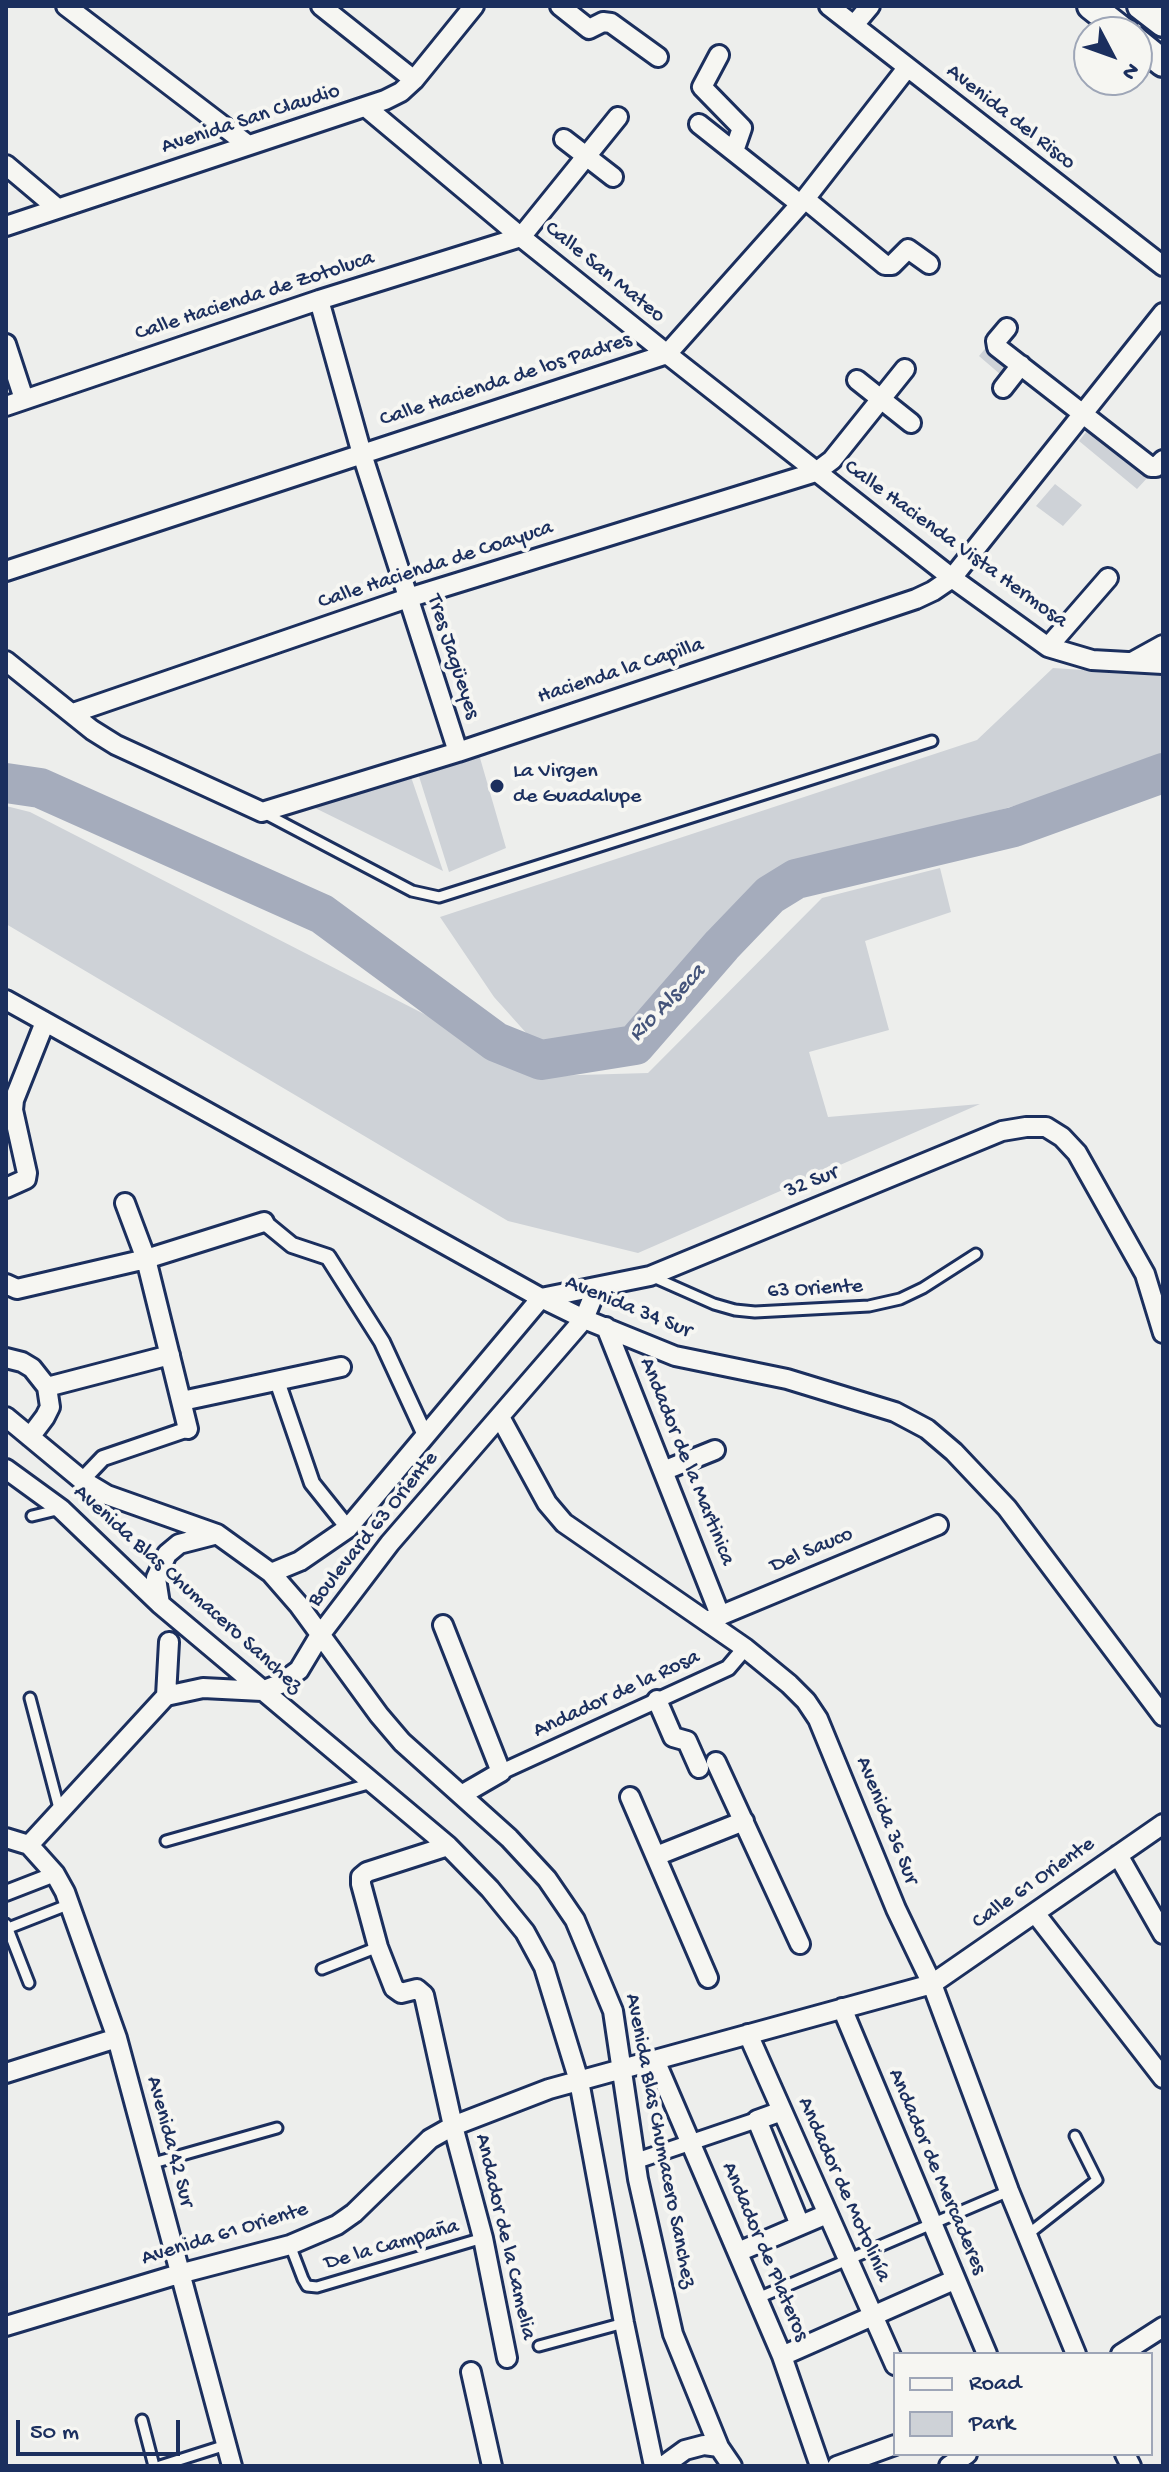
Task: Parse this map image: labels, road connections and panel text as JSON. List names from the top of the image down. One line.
{"streets":{"street":["Avenida del Risco","Avenida San Claudio","Calle San Mateo","Calle Hacienda de Zotoluca","Calle Hacienda de los Padres","Calle Hacienda Vista Hermosa","Calle Hacienda de Coayuca","Tres Jagüeyes","Hacienda la Capilla","32 Sur","Avenida 34 Sur","Andador de la Martinica","Boulevard 63 Oriente","Del Sauco","Avenida Blas Chumacero Sanchez","Andador de la Rosa","Avenida 36 Sur","Calle 61 Oriente","Avenida 42 Sur","Andador de Mercaderes","Andador de Motolinía","Avenida 61 Oriente","Andador de la Camelia","Andador de Plateros"],"lane":["63 Oriente","De la Campaña"]},"crossings":[["Avenida del Risco","Calle Hacienda de los Padres"],["Avenida San Claudio","Calle San Mateo"],["Calle San Mateo","Calle Hacienda de Zotoluca"],["Calle San Mateo","Calle Hacienda de los Padres"],["Calle San Mateo","Calle Hacienda Vista Hermosa"],["Calle San Mateo","Calle Hacienda de Coayuca"],["Calle Hacienda de Zotoluca","Tres Jagüeyes"],["Calle Hacienda de los Padres","Tres Jagüeyes"],["Calle Hacienda Vista Hermosa","Calle Hacienda de Coayuca"],["Calle Hacienda Vista Hermosa","Hacienda la Capilla"],["Calle Hacienda de Coayuca","Tres Jagüeyes"],["Tres Jagüeyes","Hacienda la Capilla"],["32 Sur","63 Oriente"],["32 Sur","Avenida 34 Sur"],["32 Sur","Boulevard 63 Oriente"],["Avenida 34 Sur","Andador de la Martinica"],["Avenida 34 Sur","Boulevard 63 Oriente"],["Andador de la Martinica","Del Sauco"],["Andador de la Martinica","Avenida 36 Sur"],["Boulevard 63 Oriente","Avenida Blas Chumacero Sanchez"],["Boulevard 63 Oriente","Avenida 36 Sur"],["Del Sauco","Avenida 36 Sur"],["Avenida Blas Chumacero Sanchez","Avenida 61 Oriente"],["Andador de la Rosa","Avenida 36 Sur"],["Avenida 36 Sur","Calle 61 Oriente"],["Avenida 36 Sur","Avenida 61 Oriente"],["Calle 61 Oriente","Avenida 61 Oriente"],["Avenida 42 Sur","Avenida 61 Oriente"],["Andador de Mercaderes","Avenida 61 Oriente"],["Andador de Motolinía","Avenida 61 Oriente"],["Avenida 61 Oriente","Andador de la Camelia"],["Avenida 61 Oriente","De la Campaña"],["Avenida 61 Oriente","Andador de Plateros"],["Andador de la Camelia","De la Campaña"]],"water":["Rio Alseca"],"places":["La Virgen de Guadalupe"],"legend":["Road","Park"],"scale_bar":"50 m","north":"bottom right"}
